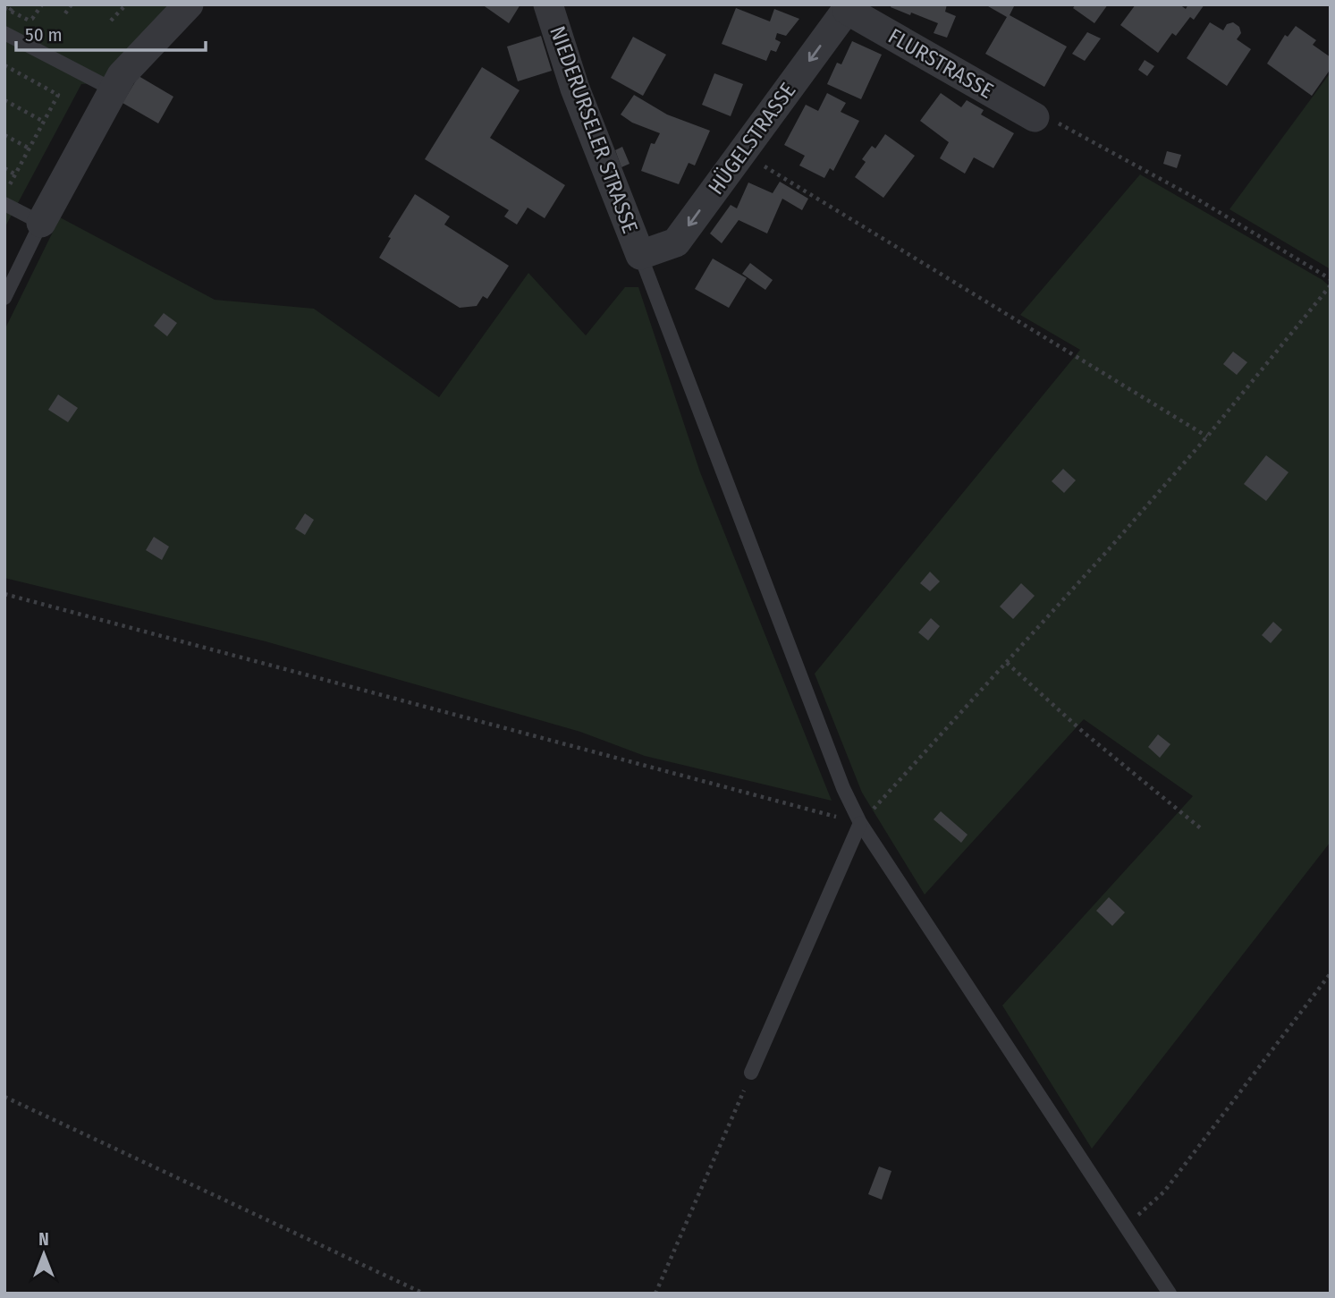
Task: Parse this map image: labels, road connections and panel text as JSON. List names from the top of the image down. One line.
{"streets":{"street":["FLURSTRASSE","NIEDERURSELER STRASSE","HÜGELSTRASSE"]},"crossings":[["FLURSTRASSE","HÜGELSTRASSE"],["NIEDERURSELER STRASSE","HÜGELSTRASSE"]],"one_way":["HÜGELSTRASSE"],"scale_bar":"50 m","north":"top"}
